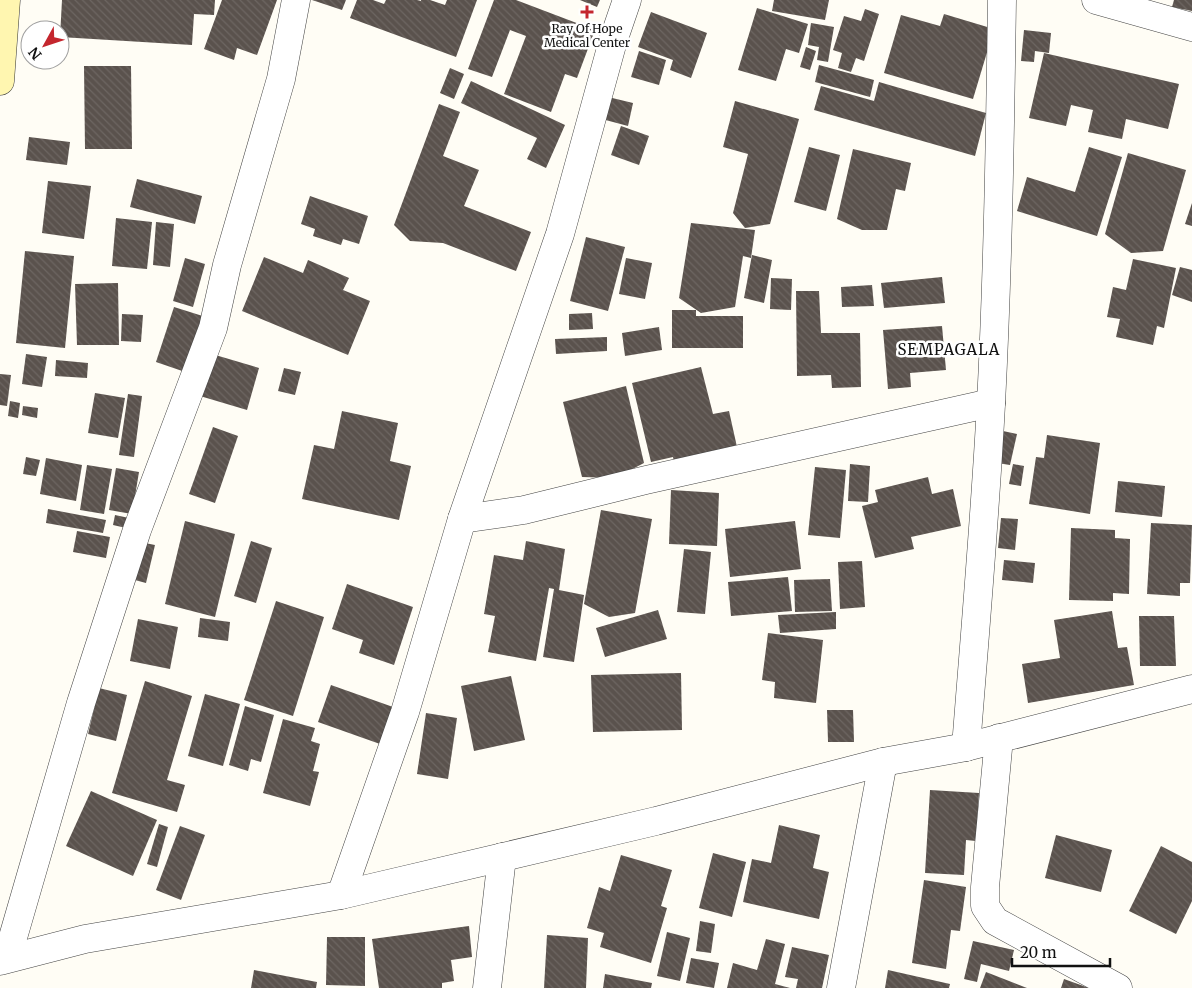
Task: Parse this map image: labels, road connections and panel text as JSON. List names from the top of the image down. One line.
{"districts":["SEMPAGALA"],"places":{"health":["Ray Of Hope Medical Center"]},"scale_bar":"20 m","north":"bottom left"}
